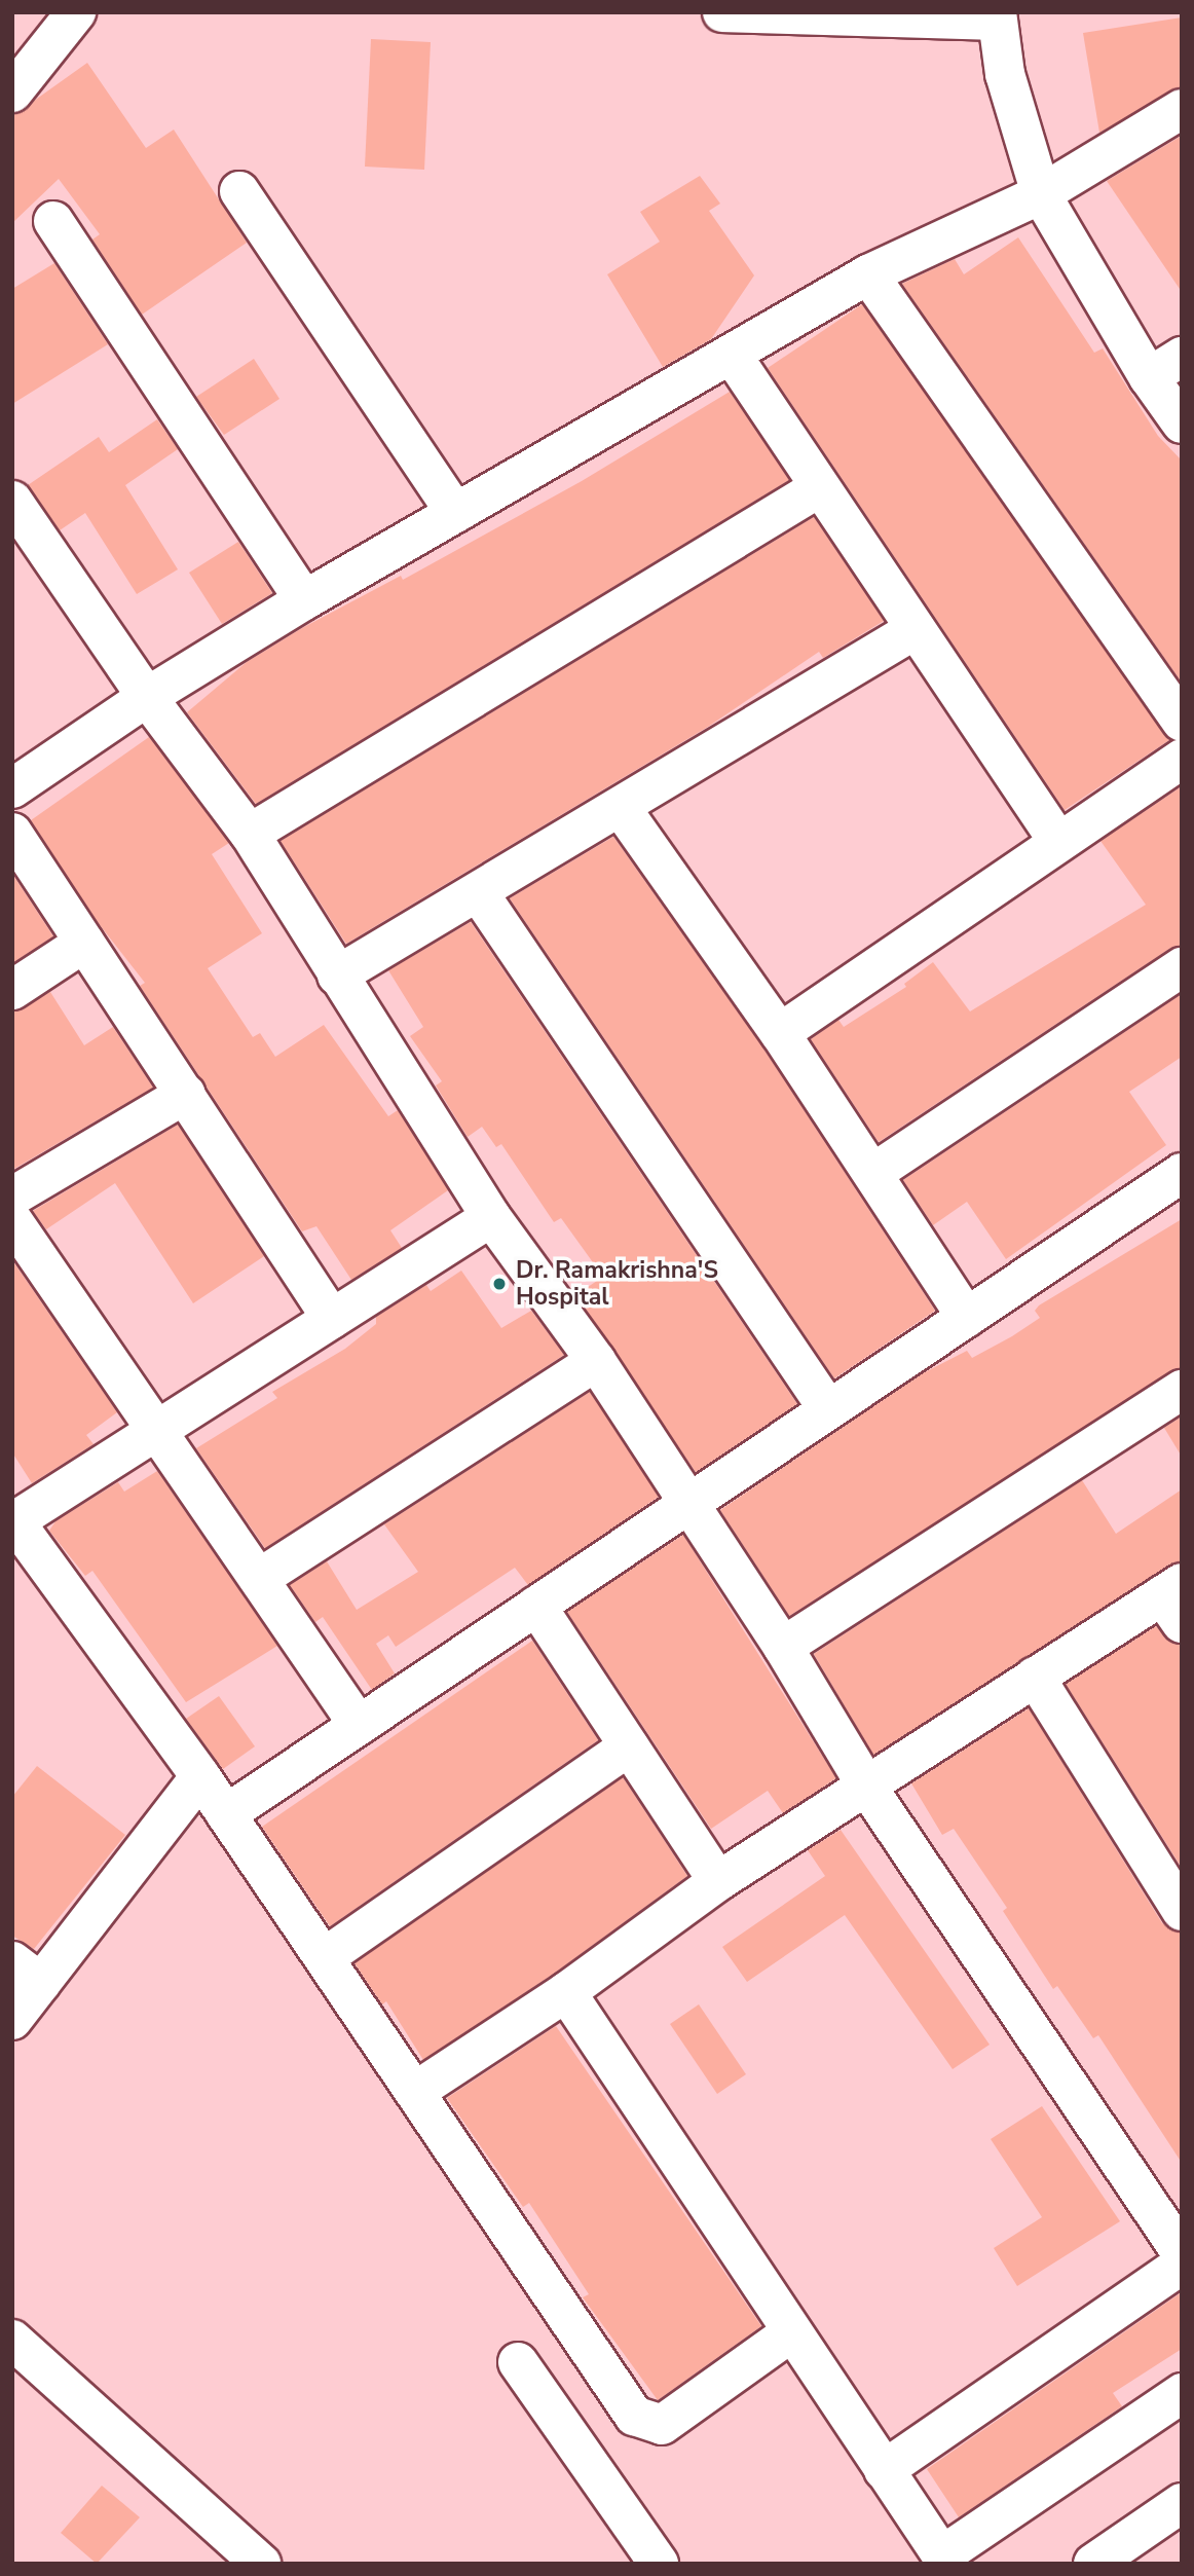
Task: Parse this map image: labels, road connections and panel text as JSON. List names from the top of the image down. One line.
{"places":["Dr. Ramakrishna'S Hospital"]}
